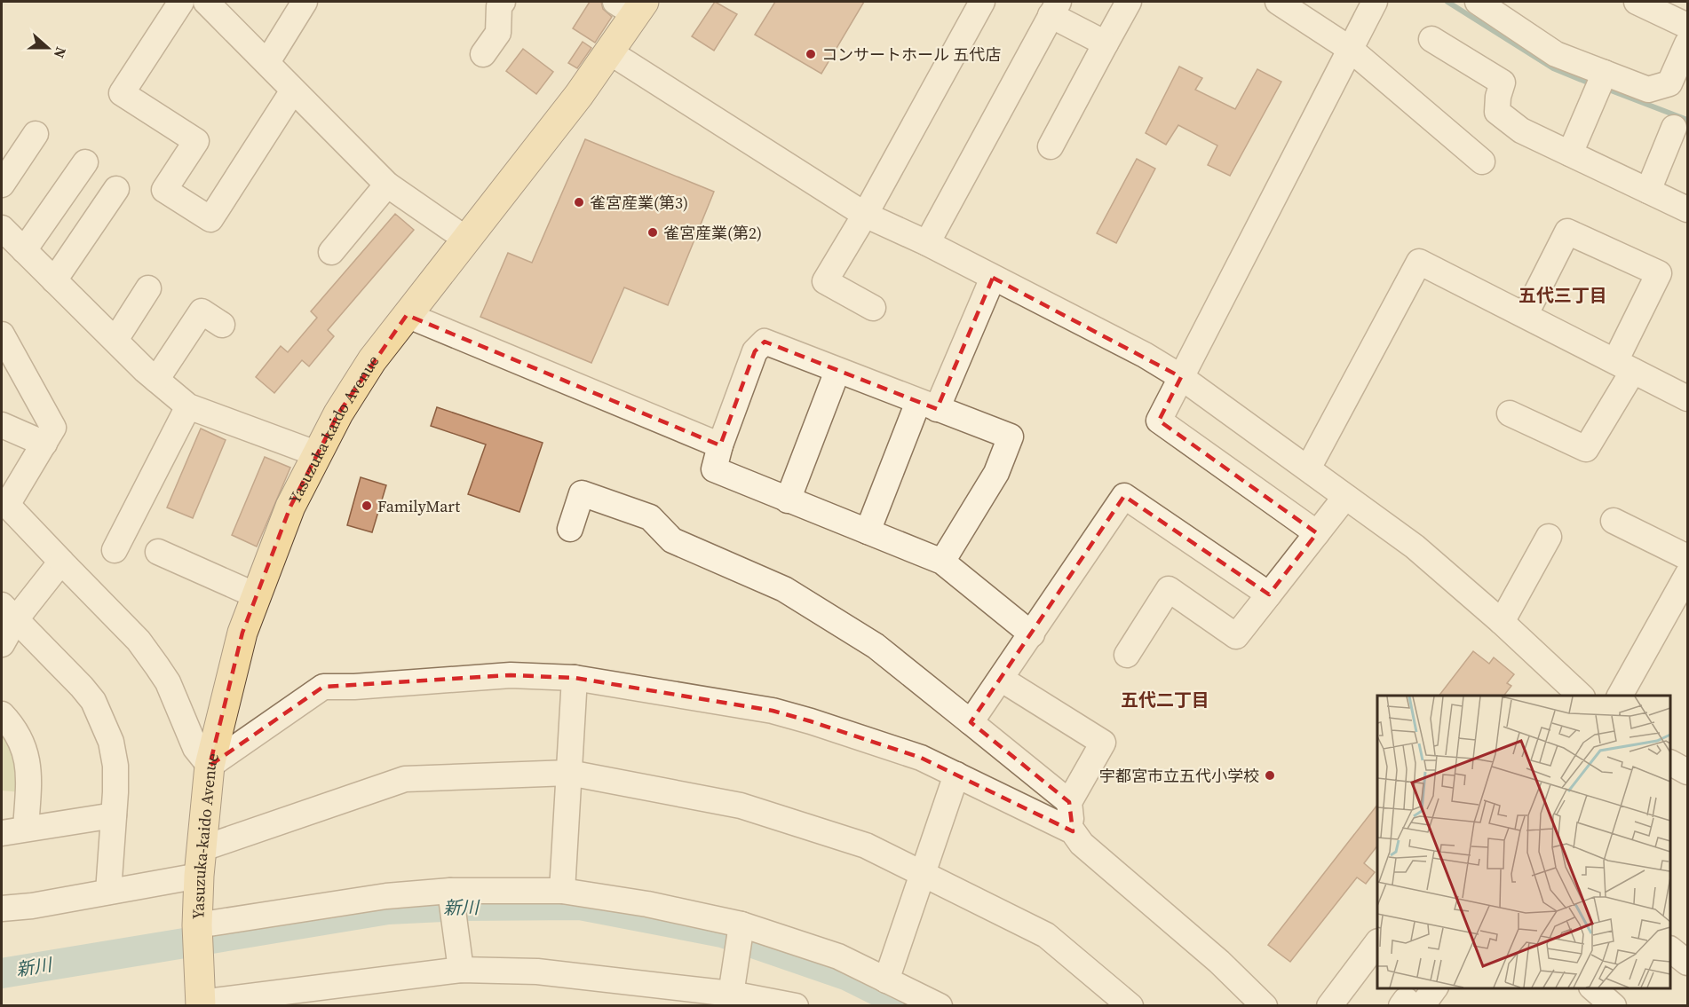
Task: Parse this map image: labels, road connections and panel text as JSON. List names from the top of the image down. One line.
{"streets":{"main road":["Yasuzuka-kaido Avenue"]},"districts":["五代三丁目","五代二丁目"],"water":["新川"],"places":["コンサートホール 五代店","雀宮産業(第3)","雀宮産業(第2)","FamilyMart","宇都宮市立五代小学校"],"north":"right"}
